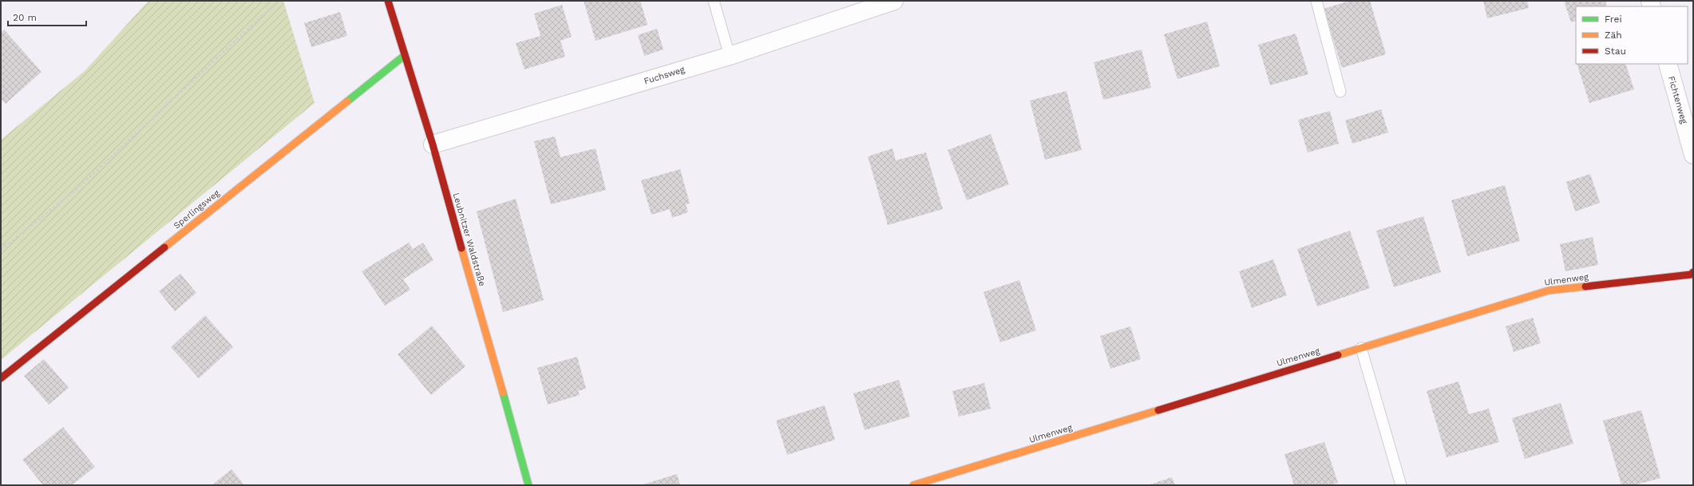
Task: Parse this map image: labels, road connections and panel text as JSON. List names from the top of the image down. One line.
{"streets":{"street":["Fuchsweg","Fichtenweg","Sperlingsweg","Leubnitzer Waldstraße","Ulmenweg"]},"crossings":[["Fuchsweg","Leubnitzer Waldstraße"],["Sperlingsweg","Leubnitzer Waldstraße"]],"legend":["Frei","Zäh","Stau"],"scale_bar":"20 m"}
